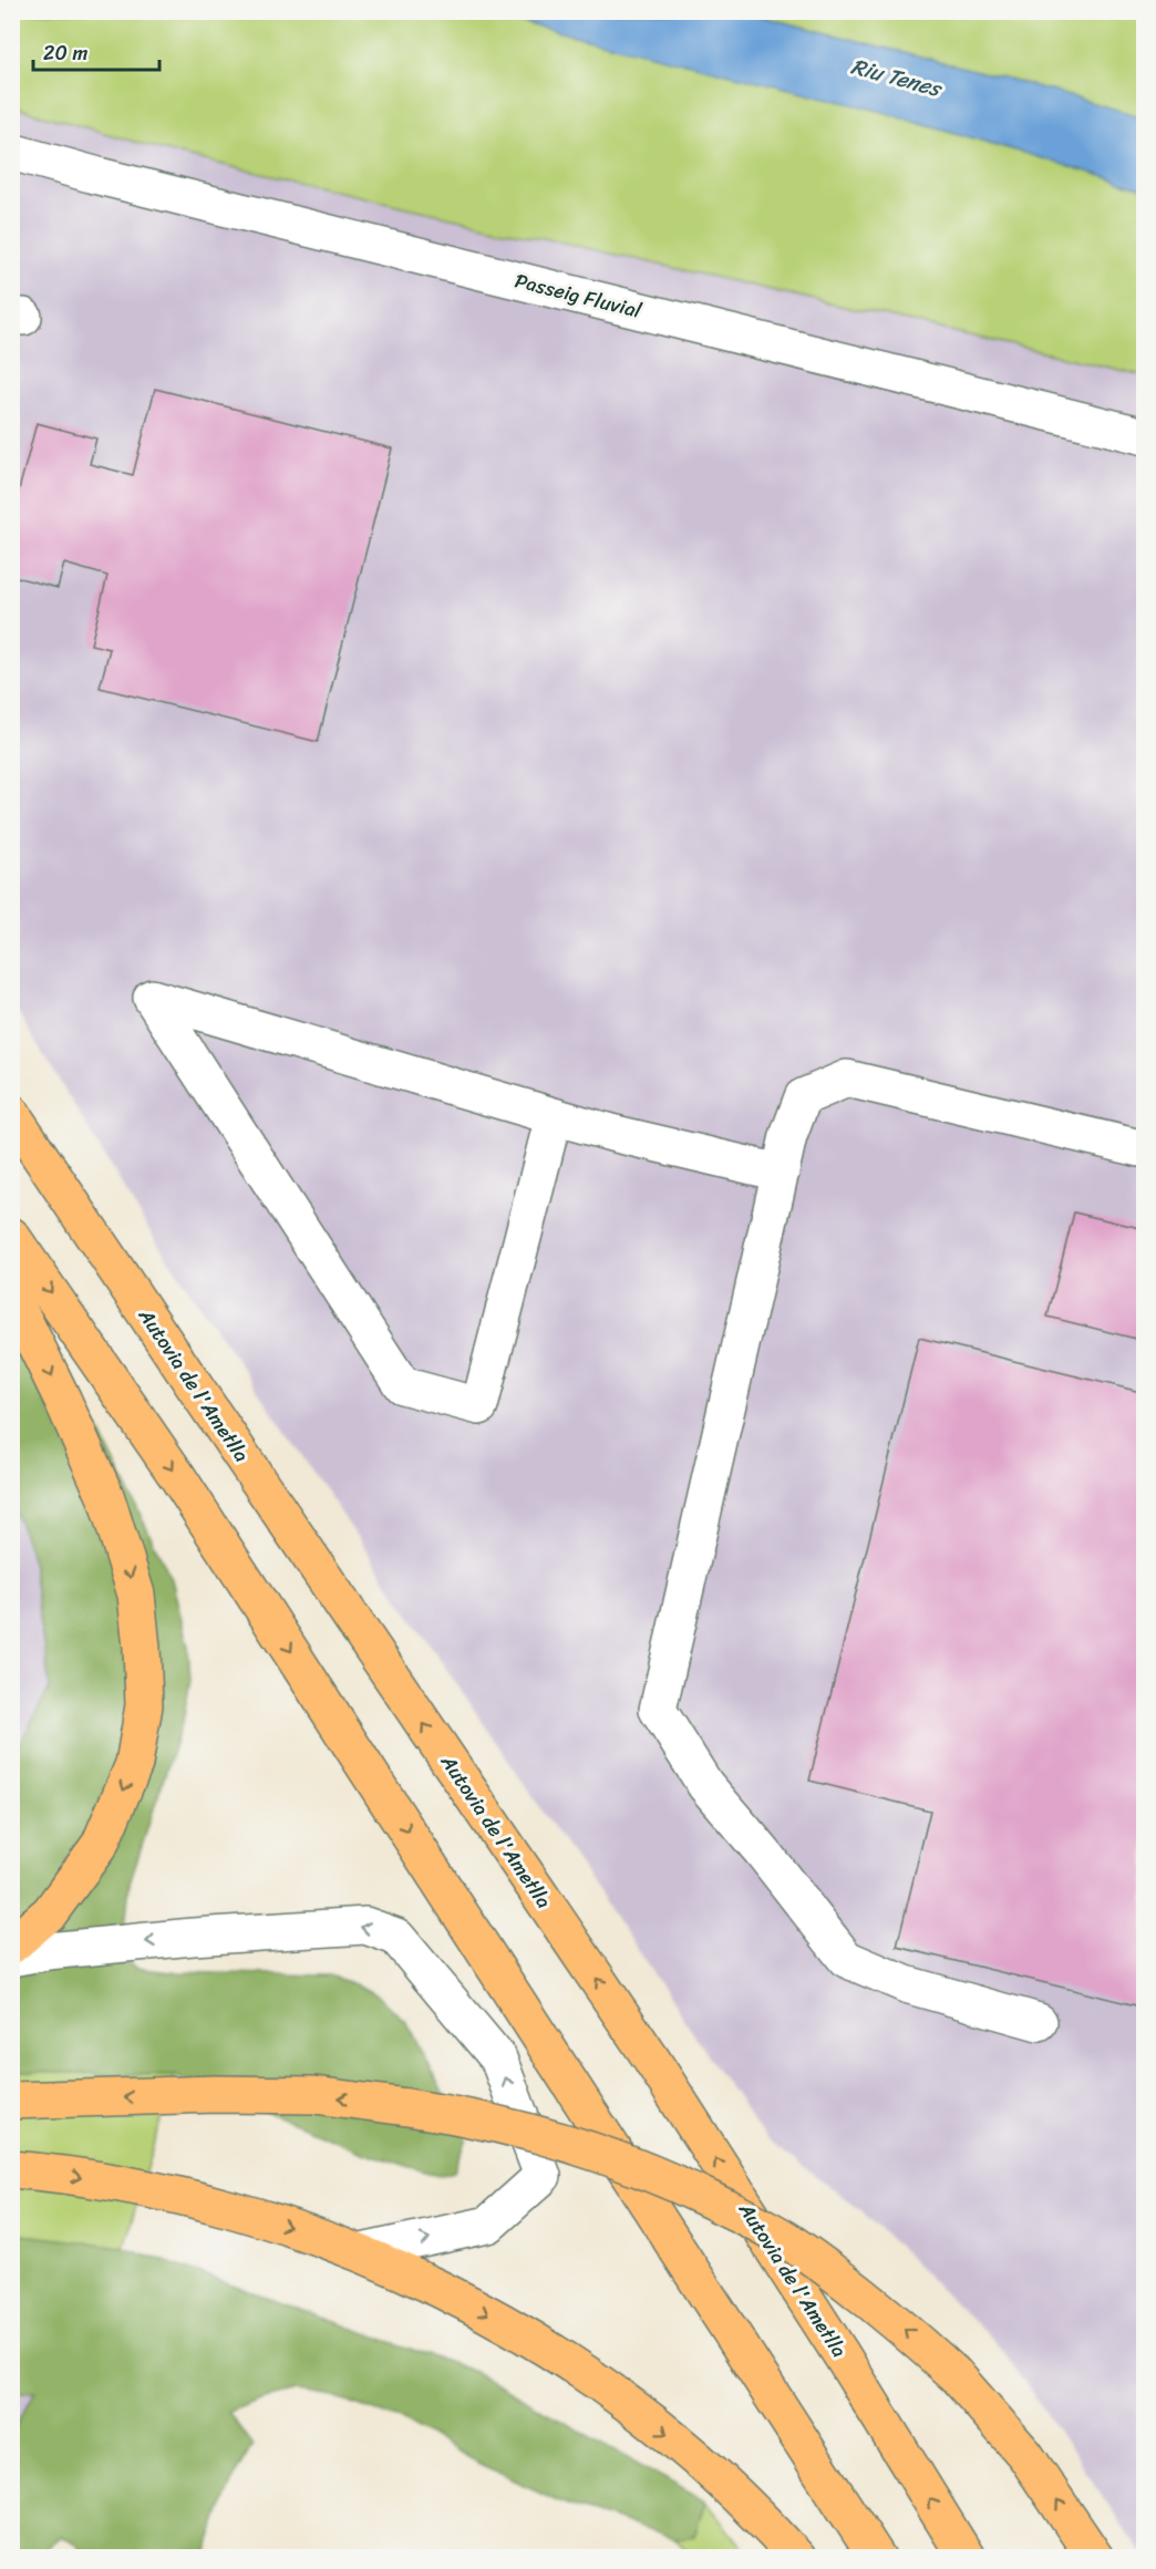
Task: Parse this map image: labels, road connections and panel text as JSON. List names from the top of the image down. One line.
{"streets":{"highway":["Autovia de l'Ametlla"],"street":["Passeig Fluvial"]},"water":["Riu Tenes"],"scale_bar":"20 m"}
